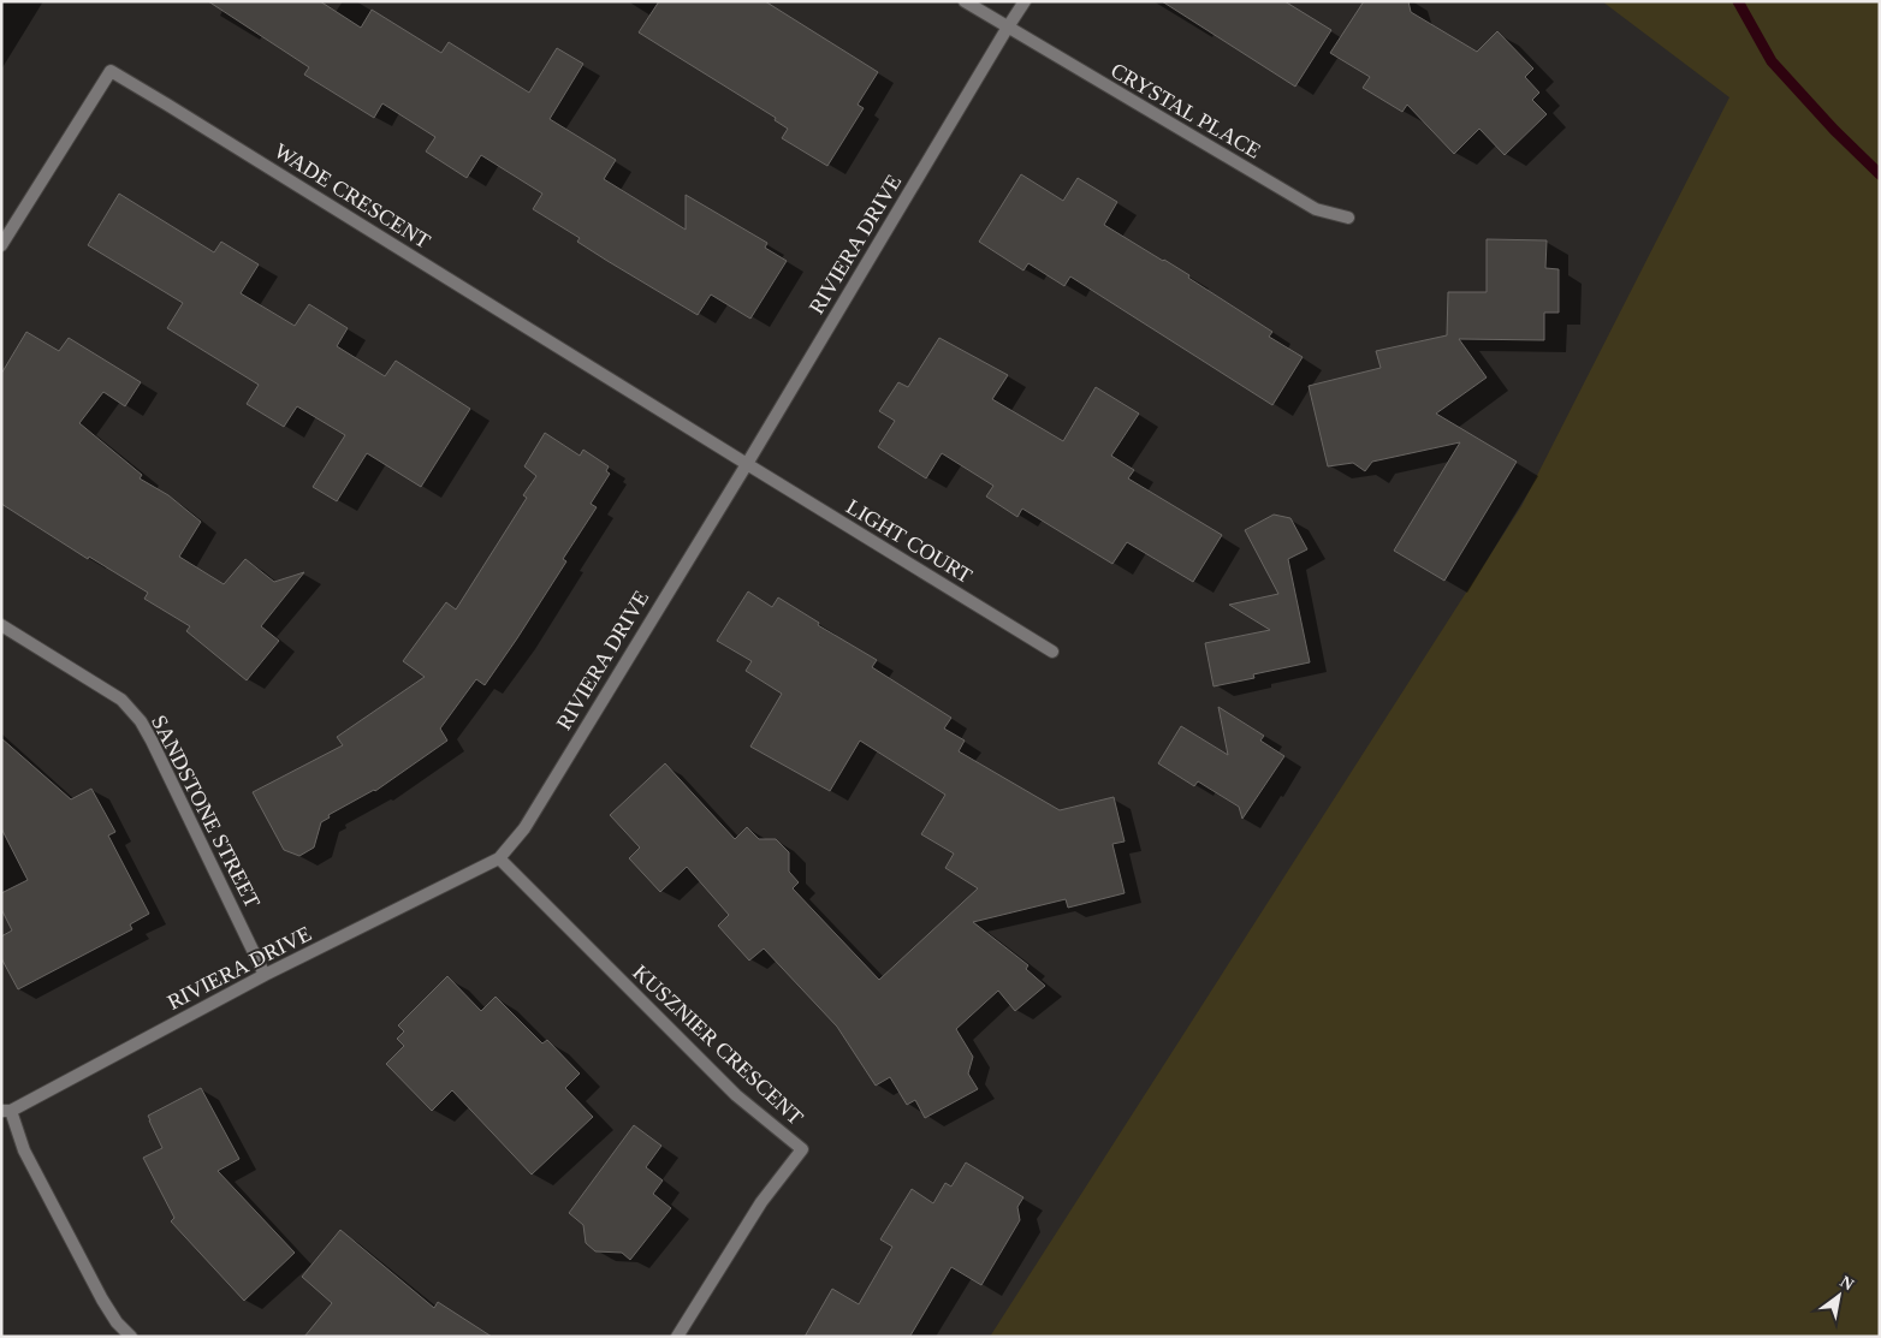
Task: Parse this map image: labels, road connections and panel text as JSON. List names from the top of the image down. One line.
{"streets":{"street":["CRYSTAL PLACE","WADE CRESCENT","RIVIERA DRIVE","LIGHT COURT","SANDSTONE STREET","KUSZNIER CRESCENT"]},"crossings":[["CRYSTAL PLACE","RIVIERA DRIVE"],["WADE CRESCENT","RIVIERA DRIVE"],["WADE CRESCENT","LIGHT COURT"],["RIVIERA DRIVE","LIGHT COURT"],["RIVIERA DRIVE","SANDSTONE STREET"],["RIVIERA DRIVE","KUSZNIER CRESCENT"]],"north":"top right"}
